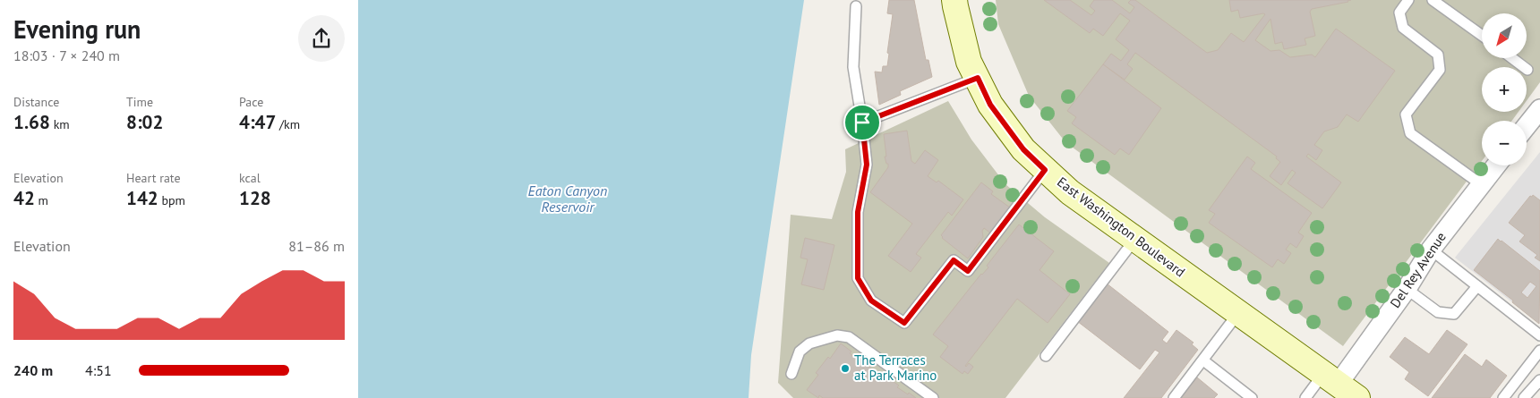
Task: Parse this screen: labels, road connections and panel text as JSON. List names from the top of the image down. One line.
{"streets":{"main road":["East Washington Boulevard"],"street":["Del Rey Avenue"]},"crossings":[["East Washington Boulevard","Del Rey Avenue"]],"water":["Eaton Canyon Reservoir"],"places":["The Terraces at Park Marino"],"north":"bottom left","page":{"heading":["Evening run","18:03 · 7 × 240 m"],"map_buttons":["+","−"],"stats":[["Distance","1.68 km"],["Time","8:02"],["Pace","4:47 /km"],["Elevation","42 m"],["Heart rate","142 bpm"],["kcal","128"]],"chart":["Elevation","81–86 m"],"list":[{"name":"240 m","note":"4:51"}]}}
